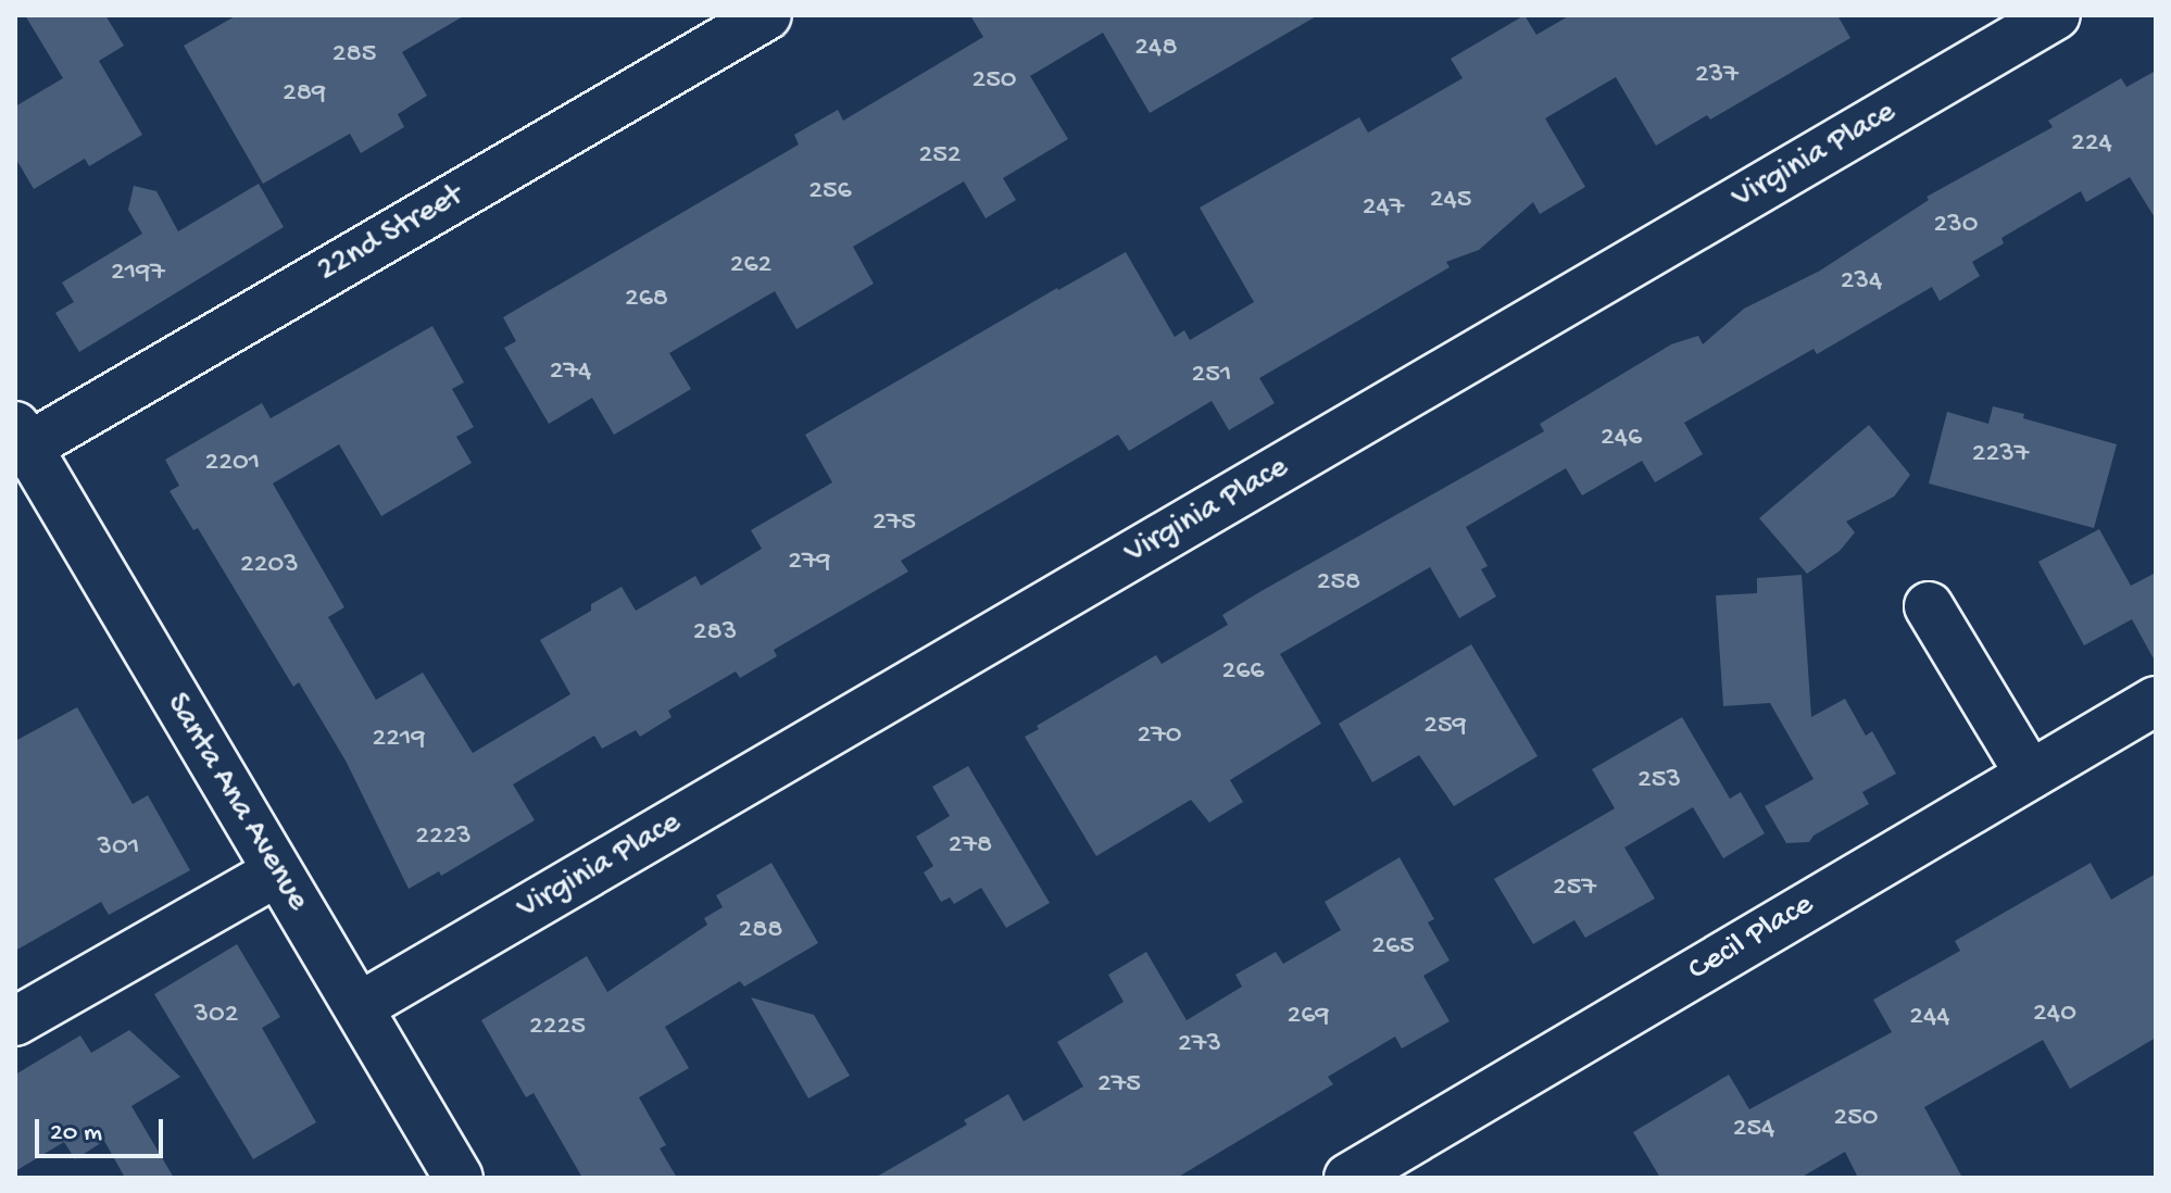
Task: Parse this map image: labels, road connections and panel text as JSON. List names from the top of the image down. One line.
{"streets":{"street":["Virginia Place","22nd Street","Santa Ana Avenue","Cecil Place"]},"crossings":[["Virginia Place","Santa Ana Avenue"],["22nd Street","Santa Ana Avenue"]],"house_numbers":["248","285","237","250","289","224","252","256","245","247","230","262","2197","234","268","274","251","246","2237","2201","275","279","2203","258","283","266","259","270","2219","253","2223","278","301","257","288","265","240","302","269","244","2225","273","275","250","254"],"scale_bar":"20 m"}
